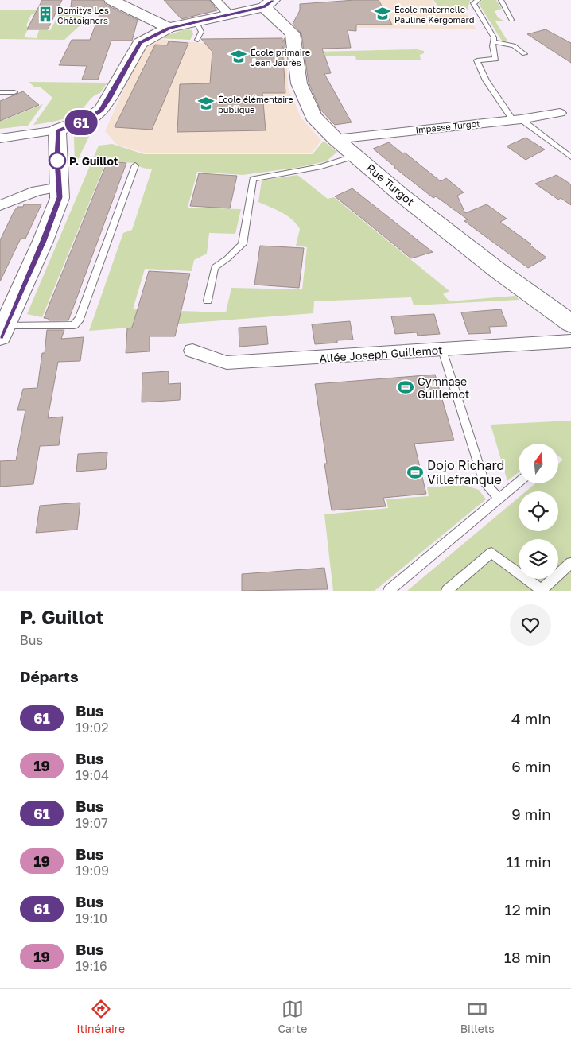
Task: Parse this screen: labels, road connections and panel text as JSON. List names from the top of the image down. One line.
{"streets":{"street":["Impasse Turgot","Rue Turgot","Allée Joseph Guillemot"]},"crossings":[["Impasse Turgot","Rue Turgot"]],"places":{"school or university":["École maternelle Pauline Kergomard","École primaire Jean Jaurès","École élémentaire publique"],"building":["Domitys Les Châtaigners"],"other":["P. Guillot"],"sports":["Gymnase Guillemot","Dojo Richard Villefranque"]},"lines":["bus line 61"],"north":"top","page":{"on_map":"61","heading":[["P. Guillot","Bus"],"Départs"],"list":[{"mark":"61","name":"Bus","note":"19:02","value":"4 min"},{"mark":"19","name":"Bus","note":"19:04","value":"6 min"},{"mark":"61","name":"Bus","note":"19:07","value":"9 min"},{"mark":"19","name":"Bus","note":"19:09","value":"11 min"},{"mark":"61","name":"Bus","note":"19:10","value":"12 min"},{"mark":"19","name":"Bus","note":"19:16","value":"18 min"}],"tabs":["Itinéraire","Carte","Billets"]}}
